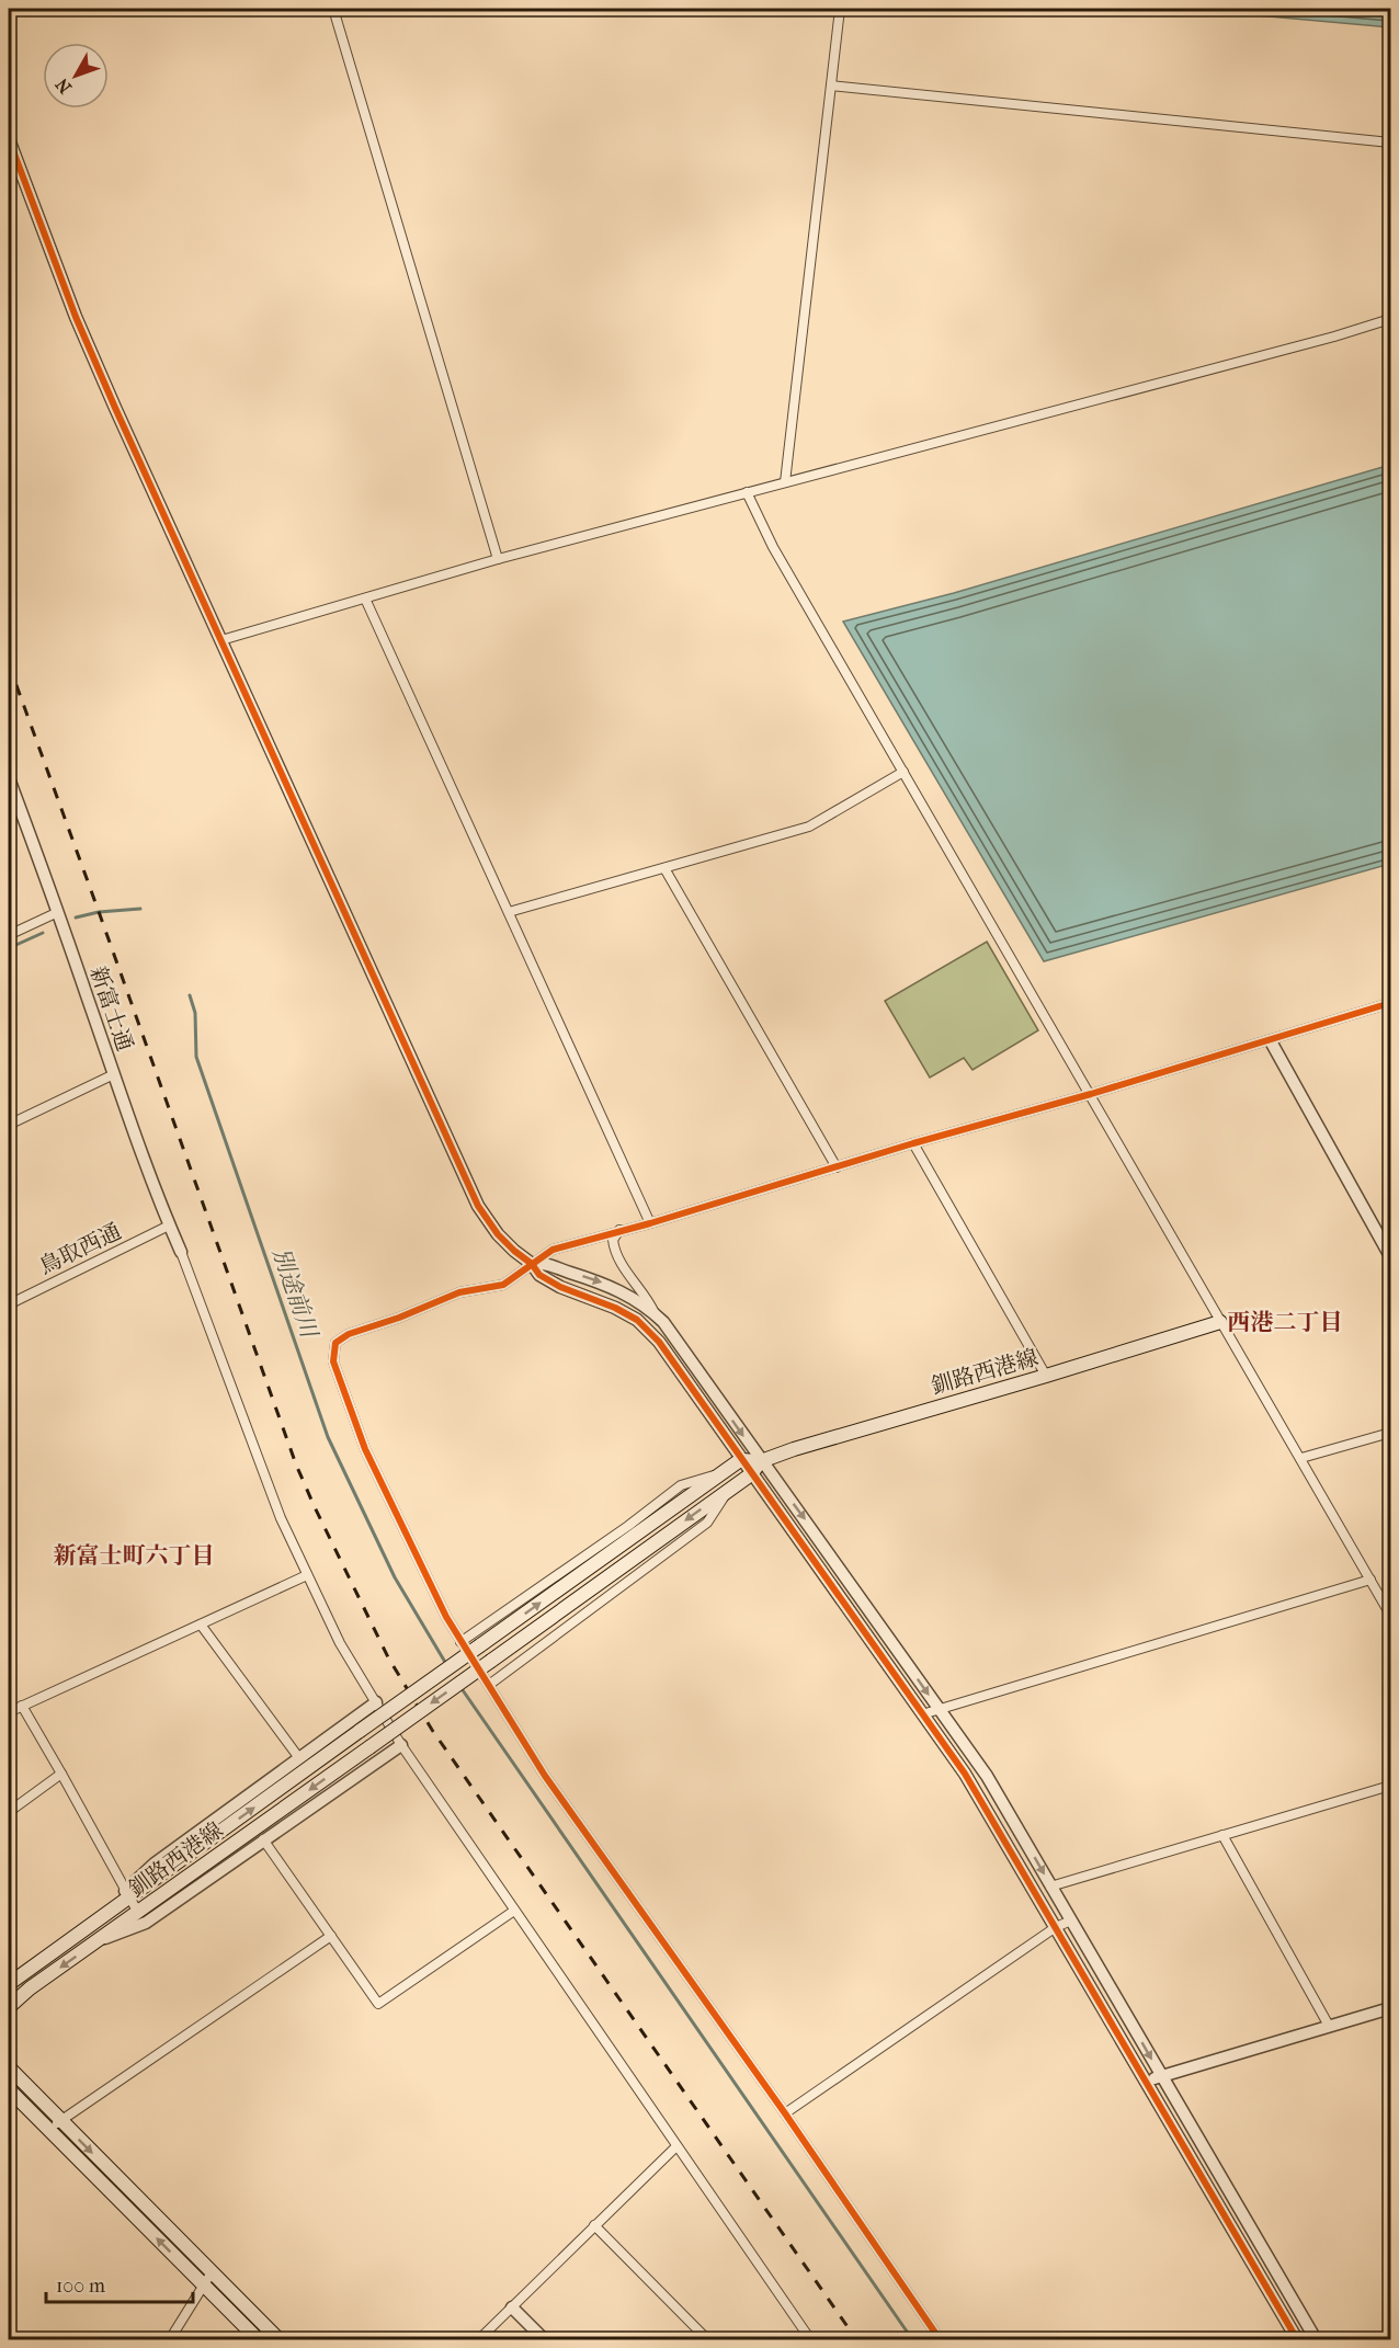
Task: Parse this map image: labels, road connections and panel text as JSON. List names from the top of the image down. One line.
{"streets":{"main road":["釧路西港線"],"street":["新富士通","鳥取西通"]},"crossings":[["新富士通","鳥取西通"]],"districts":["西港二丁目","新富士町六丁目"],"water":["別途前川"],"scale_bar":"100 m","north":"bottom left"}
